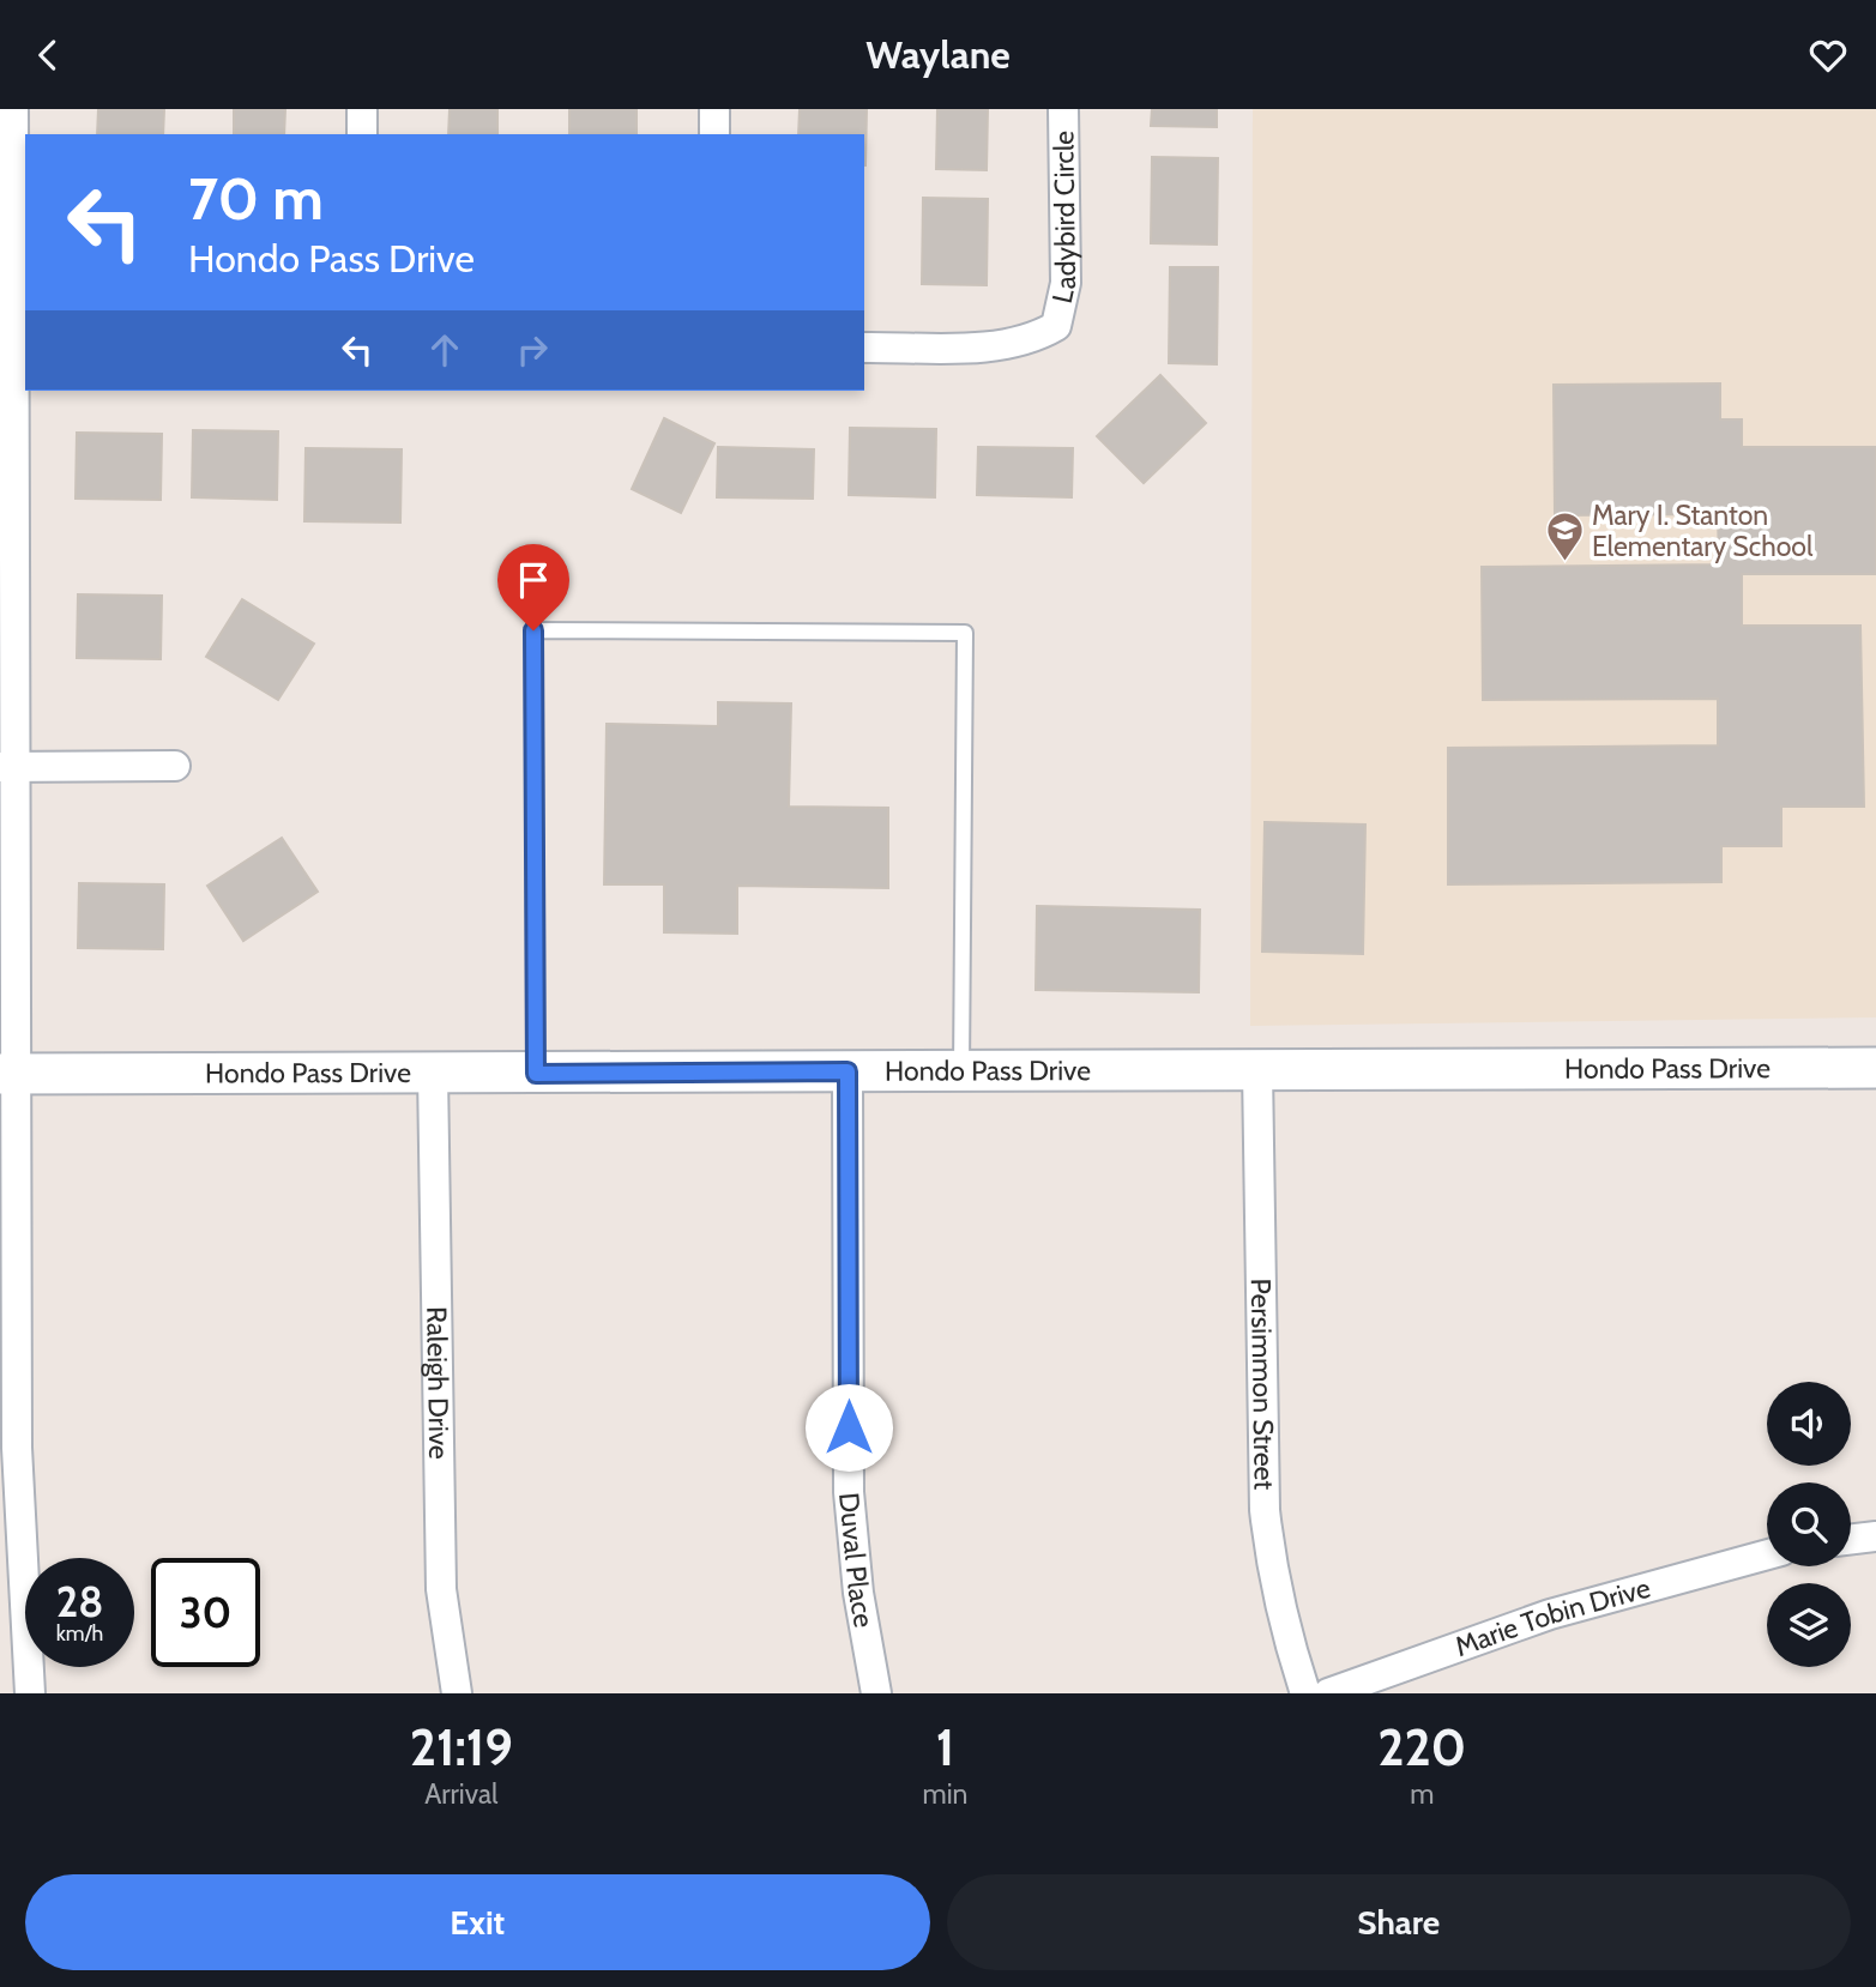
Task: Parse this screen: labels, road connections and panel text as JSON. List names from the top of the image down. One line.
{"streets":{"main road":["Hondo Pass Drive"],"street":["Ladybird Circle","Raleigh Drive","Persimmon Street","Duval Place","Marie Tobin Drive"]},"crossings":[["Hondo Pass Drive","Raleigh Drive"],["Hondo Pass Drive","Persimmon Street"],["Hondo Pass Drive","Duval Place"]],"places":{"school or university":["Mary I. Stanton Elementary School"]},"page":{"header":"Waylane","turn":["70 m","Hondo Pass Drive"],"speed":"28 km/h","limit":"30","eta":["21:19","Arrival","1","min","220","m"],"buttons":["Exit","Share"]}}
